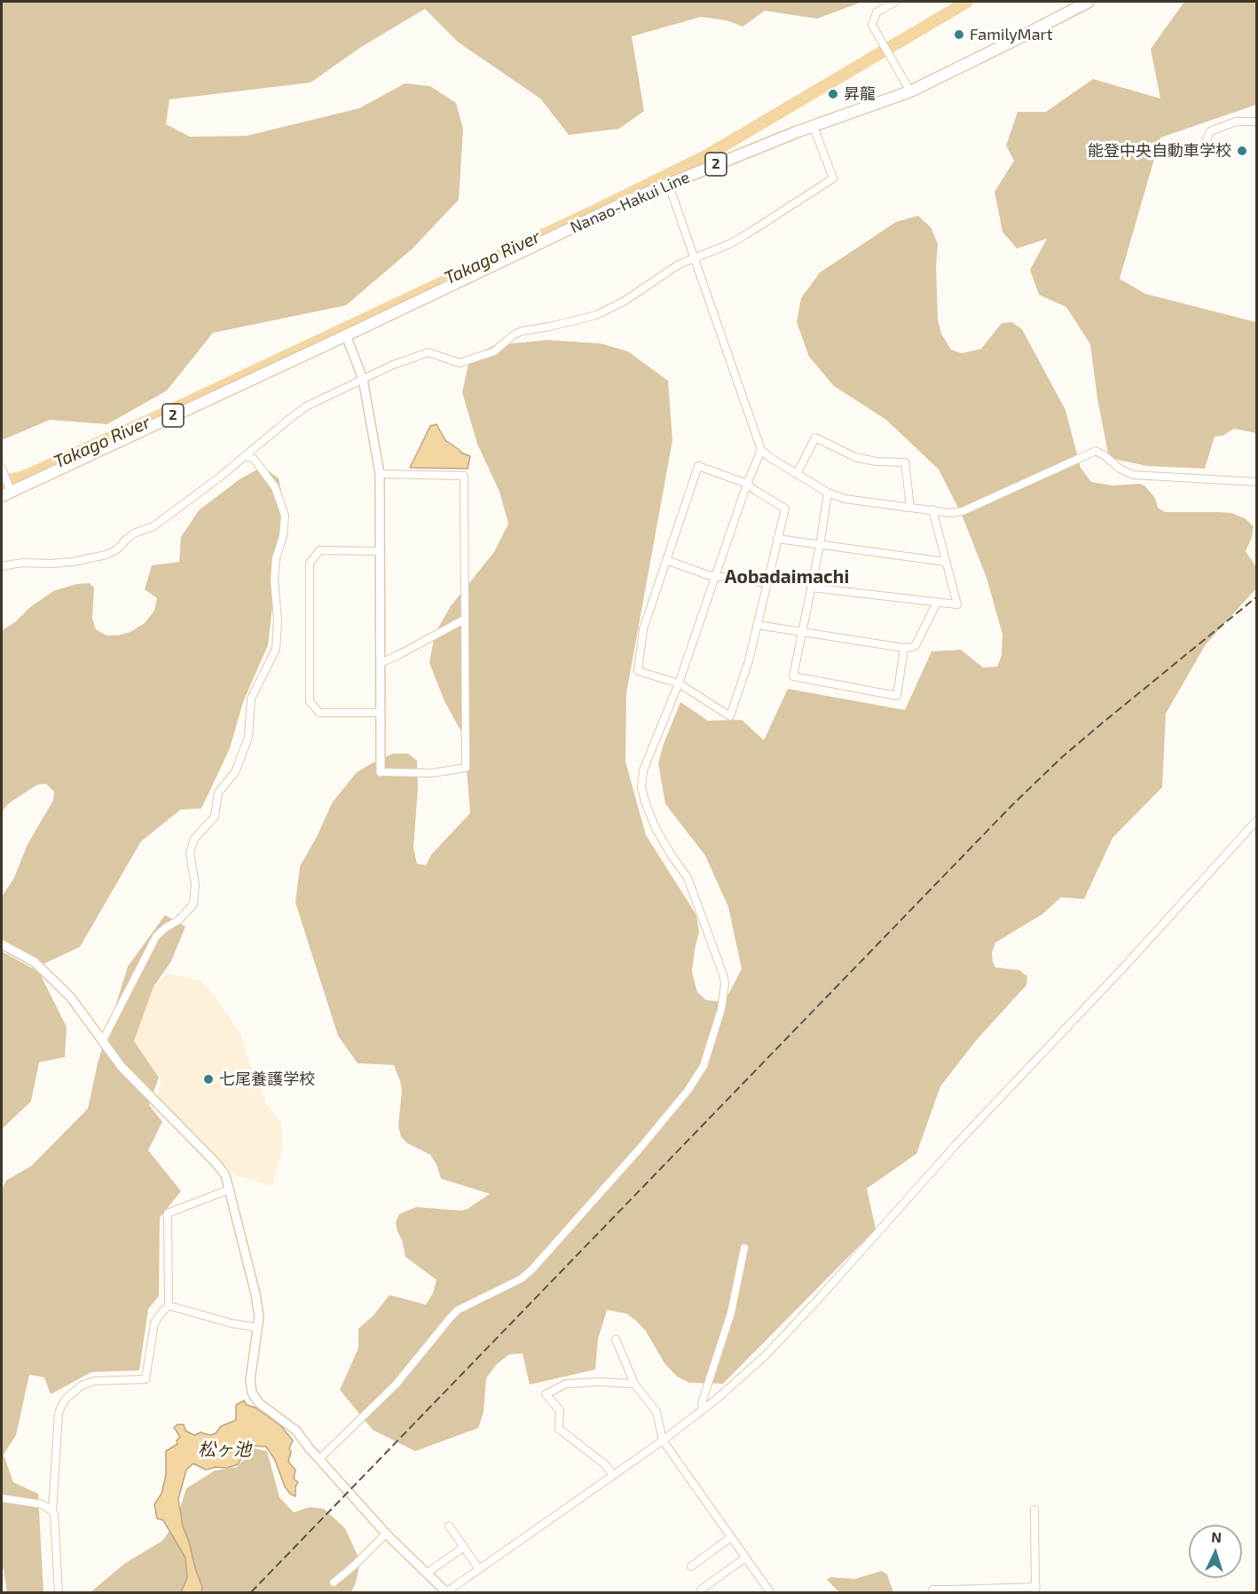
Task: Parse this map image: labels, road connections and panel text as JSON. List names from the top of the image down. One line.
{"streets":{"main road":["2","Nanao-Hakui Line"]},"districts":["Aobadaimachi"],"water":["Takago River","松ヶ池"],"places":["FamilyMart","昇龍","能登中央自動車学校","七尾養護学校"],"north":"top"}
